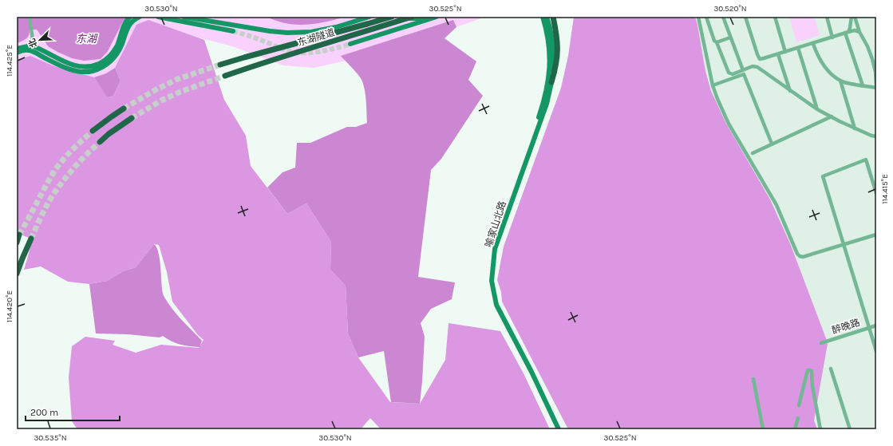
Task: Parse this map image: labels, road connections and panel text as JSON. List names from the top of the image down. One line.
{"streets":{"highway":["东湖隧道"],"main road":["喻家山北路"],"street":["醉晚路"]},"water":["东湖"],"scale_bar":"200 m","north":"bottom left","coordinates":["30.530°N","30.525°N","30.520°N","114.425°E","114.415°E","114.420°E","30.535°N"]}
